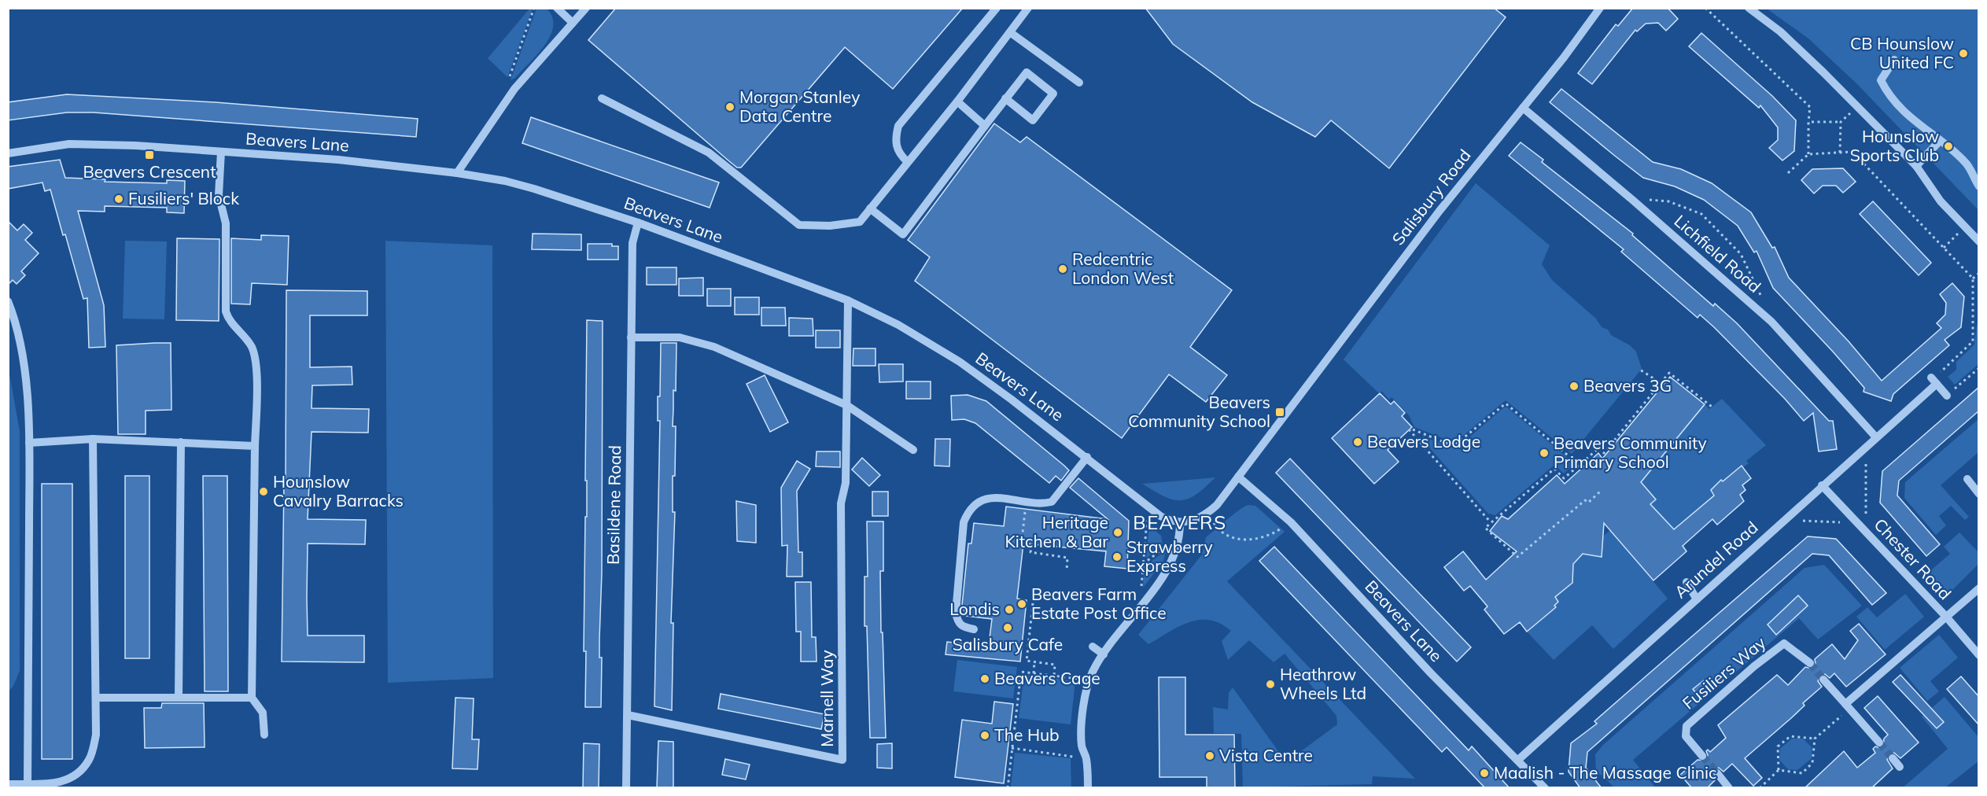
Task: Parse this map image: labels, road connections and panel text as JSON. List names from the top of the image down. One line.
{"streets":{"street":["Beavers Lane","Salisbury Road","Lichfield Road","Basildene Road","Chester Road","Arundel Road","Fusiliers Way","Marnell Way"]},"crossings":[["Beavers Lane","Salisbury Road"],["Beavers Lane","Basildene Road"],["Beavers Lane","Arundel Road"],["Salisbury Road","Lichfield Road"],["Lichfield Road","Arundel Road"],["Basildene Road","Marnell Way"],["Chester Road","Arundel Road"]],"districts":["BEAVERS"],"places":{"other":["CB Hounslow United FC","Morgan Stanley Data Centre","Hounslow Sports Club","Fusiliers' Block","Redcentric London West","Beavers 3G","Beavers Lodge","Beavers Community Primary School","Hounslow Cavalry Barracks","Heritage Kitchen & Bar","Strawberry Express","Beavers Farm Estate Post Office","Londis","Salisbury Cafe","Beavers Cage","Heathrow Wheels Ltd","The Hub","Vista Centre","Maalish - The Massage Clinic"],"transit":["Beavers Crescent","Beavers Community School"]}}
